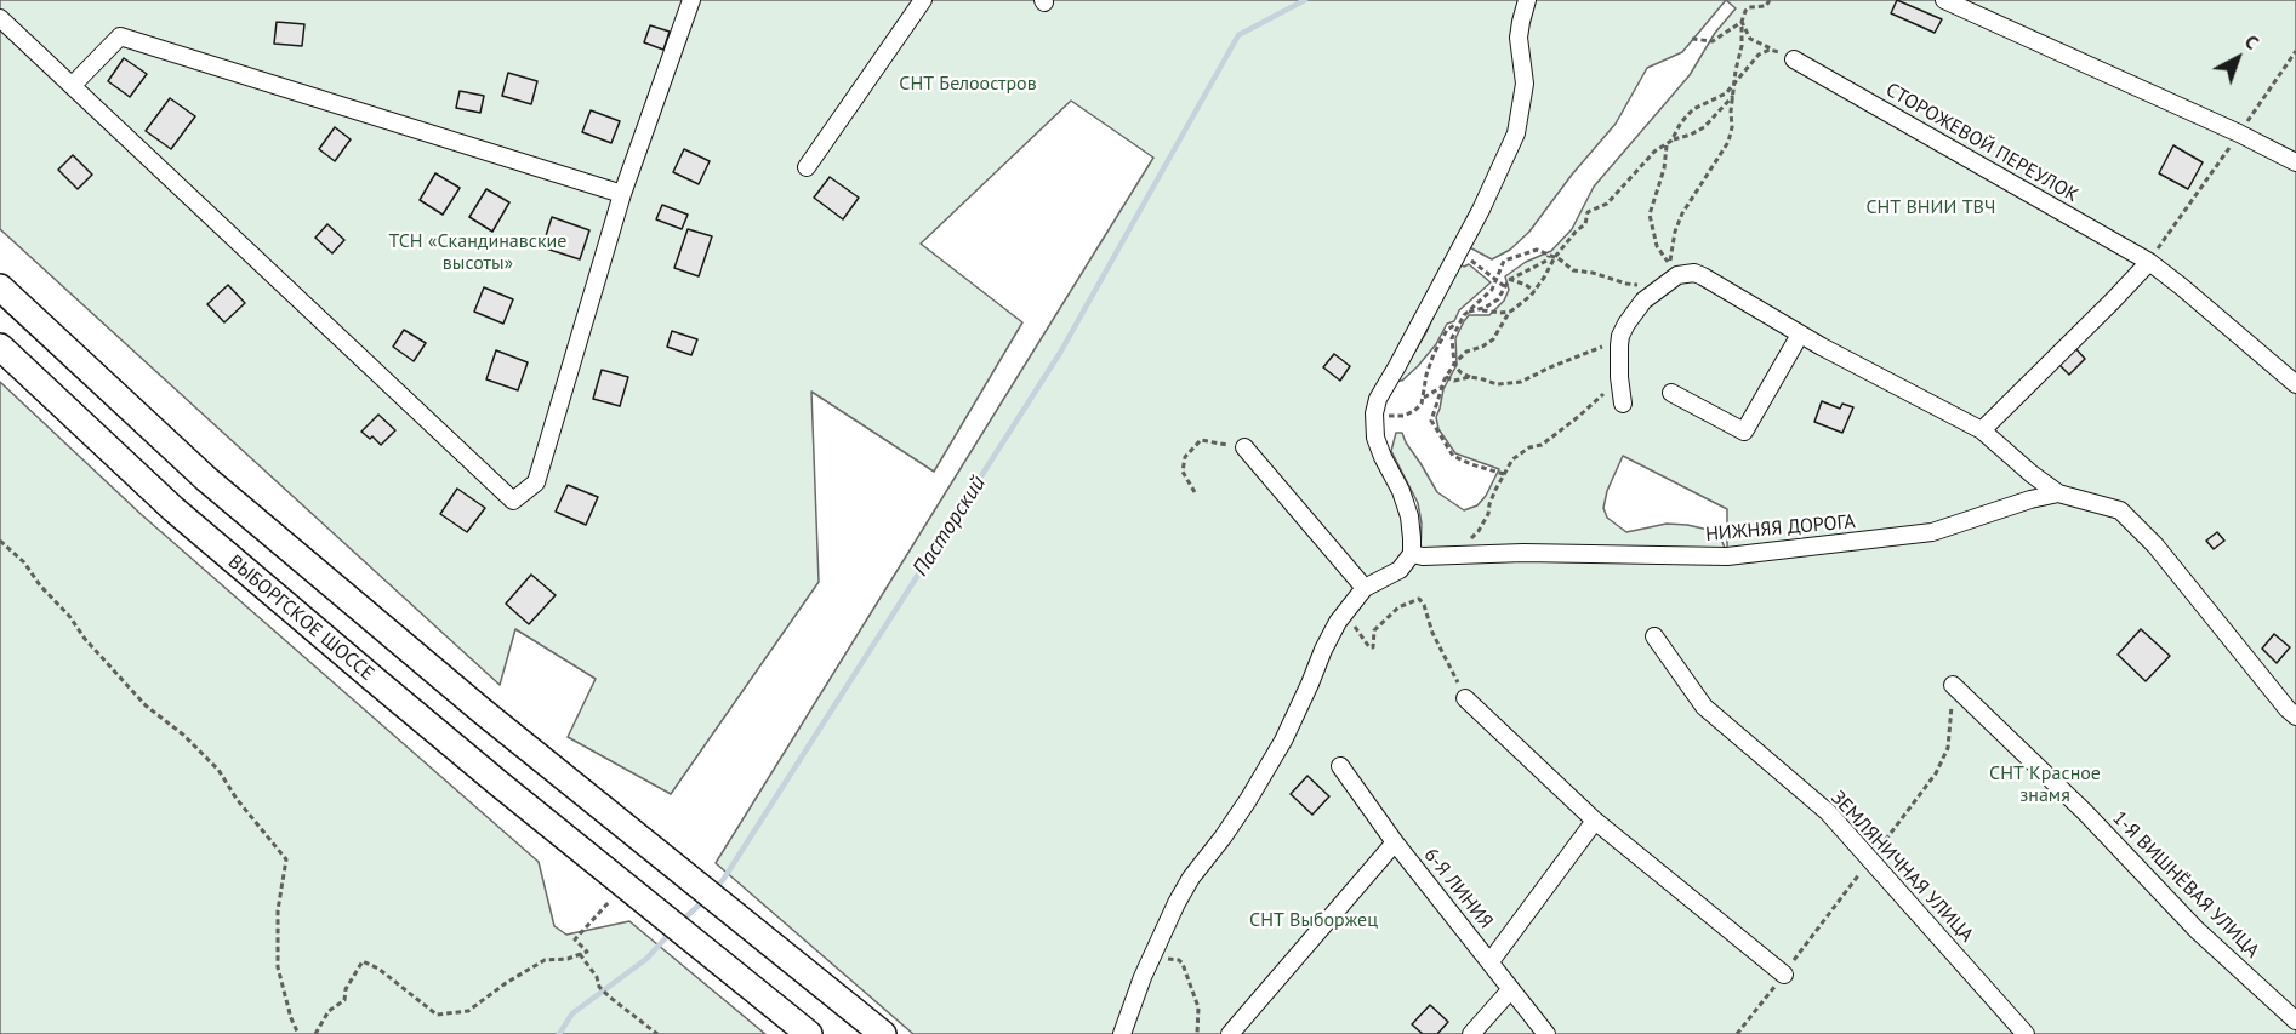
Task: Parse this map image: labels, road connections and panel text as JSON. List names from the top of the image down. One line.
{"streets":{"main road":["ВЫБОРГСКОЕ ШОССЕ"],"street":["СТОРОЖЕВОЙ ПЕРЕУЛОК","НИЖНЯЯ ДОРОГА","ЗЕМЛЯНИЧНАЯ УЛИЦА","1-Я ВИШНЁВАЯ УЛИЦА","6-Я ЛИНИЯ"]},"water":["Пасторский"],"parks":["СНТ Белоостров","СНТ ВНИИ ТВЧ","ТСН «Скандинавские высоты»","СНТ Красное знамя","СНТ Выборжец"],"north":"top right"}
